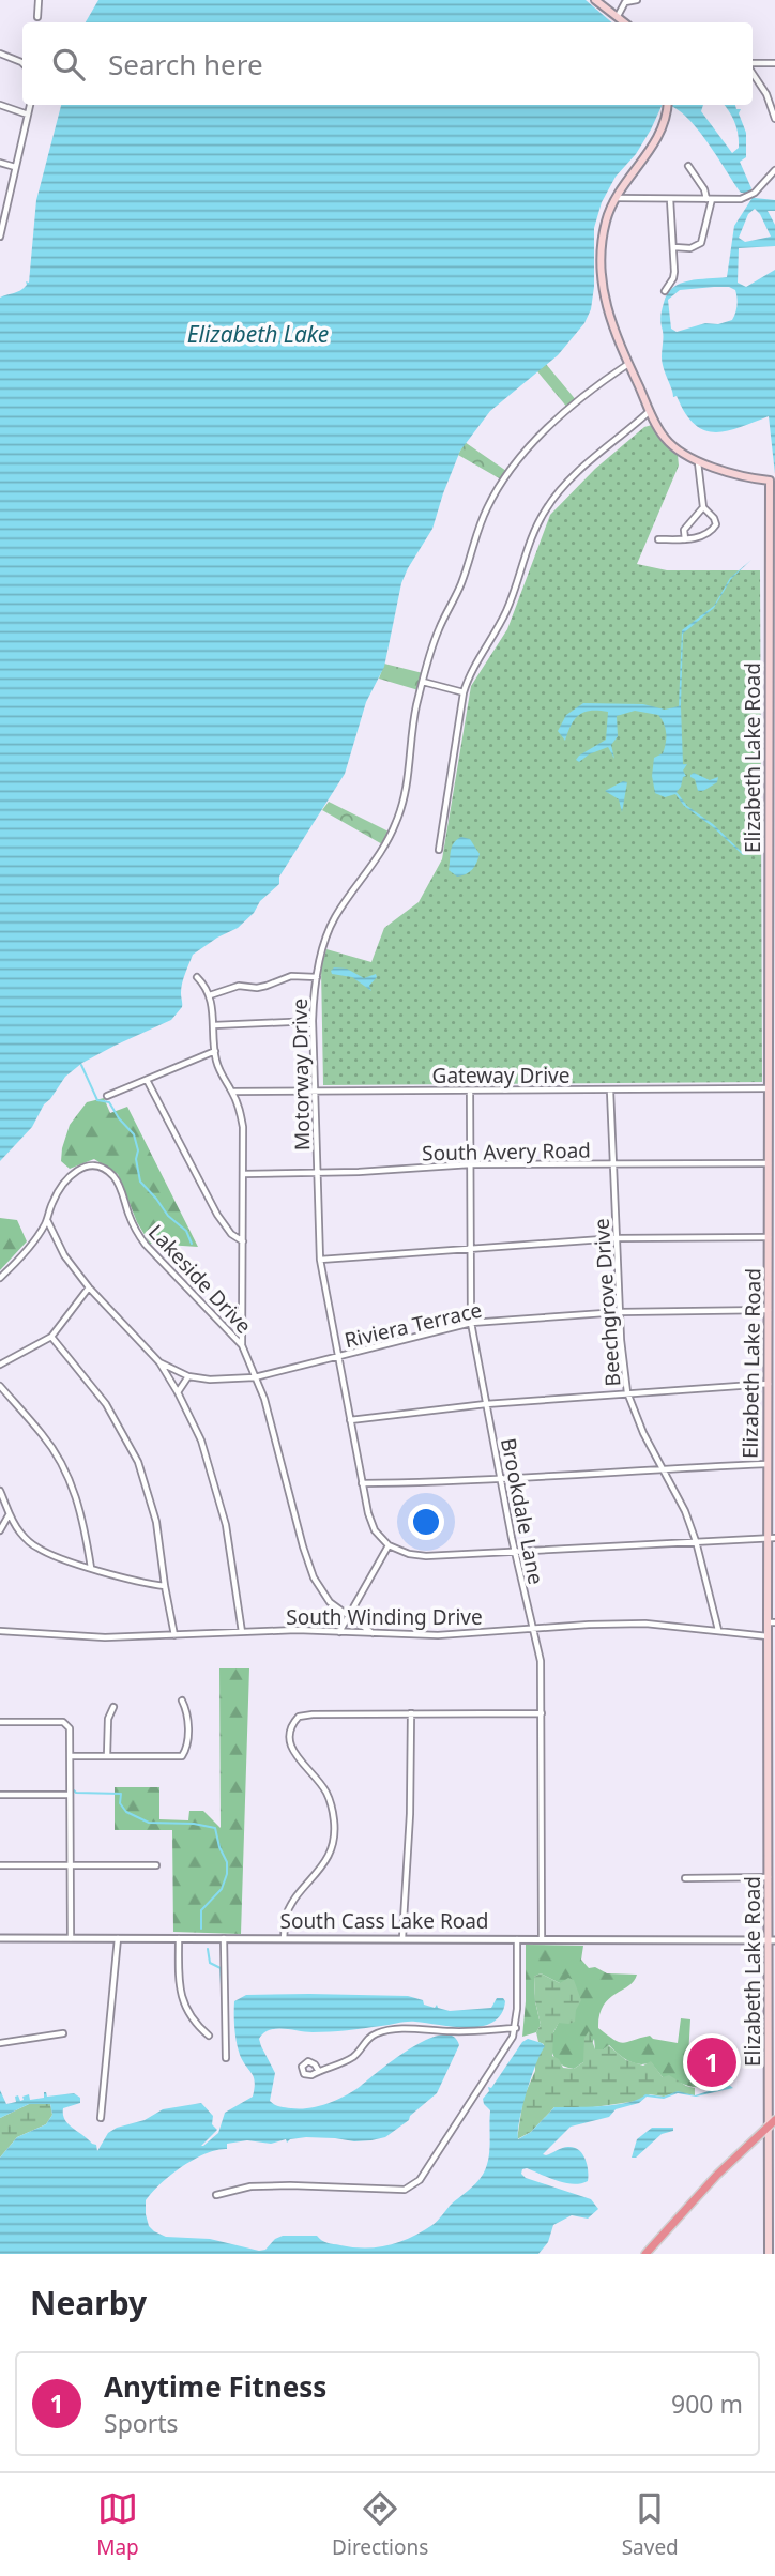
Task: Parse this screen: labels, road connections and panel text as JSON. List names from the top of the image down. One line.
{"streets":{"main road":["Elizabeth Lake Road"],"street":["Motorway Drive","Gateway Drive","South Avery Road","Lakeside Drive","Beechgrove Drive","Riviera Terrace","Brookdale Lane","South Winding Drive","South Cass Lake Road"]},"crossings":[["Elizabeth Lake Road","Gateway Drive"],["Elizabeth Lake Road","South Avery Road"],["Elizabeth Lake Road","Riviera Terrace"],["Elizabeth Lake Road","South Winding Drive"],["Elizabeth Lake Road","South Cass Lake Road"],["Motorway Drive","Gateway Drive"],["Motorway Drive","South Avery Road"],["Motorway Drive","Riviera Terrace"],["Gateway Drive","Beechgrove Drive"],["Gateway Drive","Brookdale Lane"],["South Avery Road","Beechgrove Drive"],["South Avery Road","Brookdale Lane"],["Lakeside Drive","Riviera Terrace"],["Lakeside Drive","South Winding Drive"],["Beechgrove Drive","Riviera Terrace"],["Beechgrove Drive","South Winding Drive"],["Riviera Terrace","Brookdale Lane"],["Brookdale Lane","South Winding Drive"],["Brookdale Lane","South Cass Lake Road"]],"water":["Elizabeth Lake"],"page":{"search":"Search here","pins":"1","heading":"Nearby","list":[{"mark":"1","name":"Anytime Fitness","note":"Sports","value":"900 m"}],"nav":["Map","Directions","Saved"]}}
